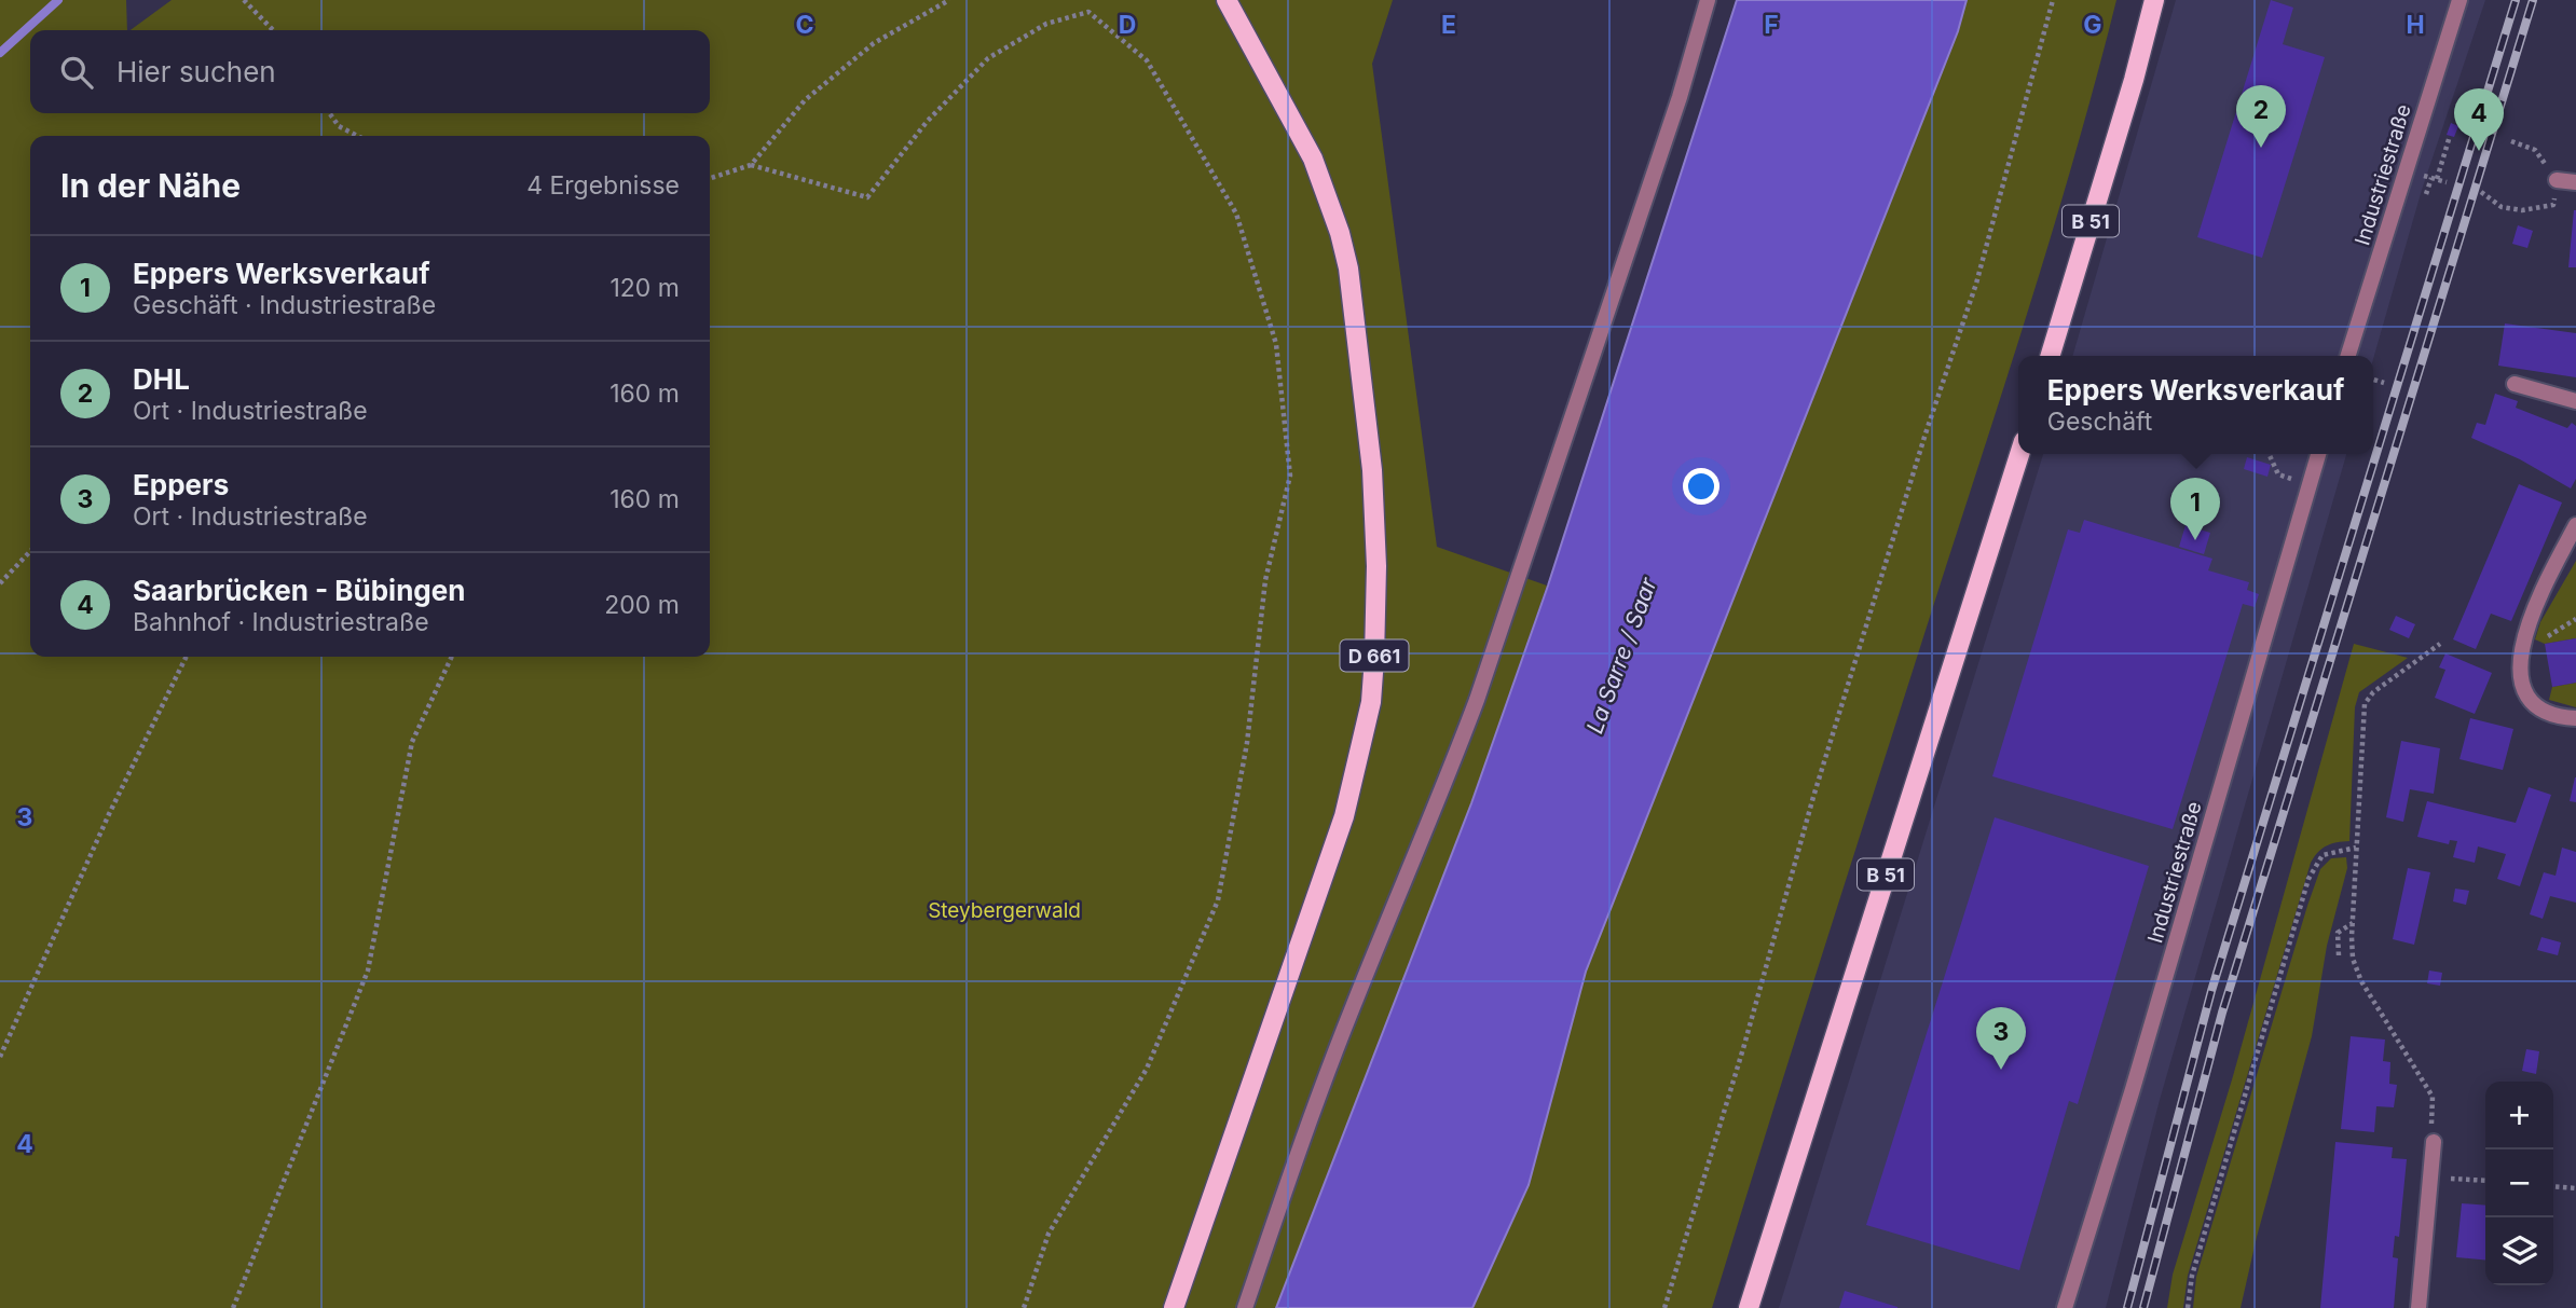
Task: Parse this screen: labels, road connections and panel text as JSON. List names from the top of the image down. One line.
{"streets":{"main road":["B 51","D 661"],"street":["Industriestraße"]},"water":["La Sarre / Saar"],"parks":["Steybergerwald"],"page":{"search":"Hier suchen","pins":["2","4","1","3"],"heading":["In der Nähe","4 Ergebnisse"],"list":[{"mark":"1","name":"Eppers Werksverkauf","note":"Geschäft · Industriestraße","value":"120 m"},{"mark":"2","name":"DHL","note":"Ort · Industriestraße","value":"160 m"},{"mark":"3","name":"Eppers","note":"Ort · Industriestraße","value":"160 m"},{"mark":"4","name":"Saarbrücken - Bübingen","note":"Bahnhof · Industriestraße","value":"200 m"}],"popup":["Eppers Werksverkauf","Geschäft"],"map_buttons":["+","−"]},"grid":{"columns":["C","D","E","F","G","H"],"rows":["3","4"]}}
